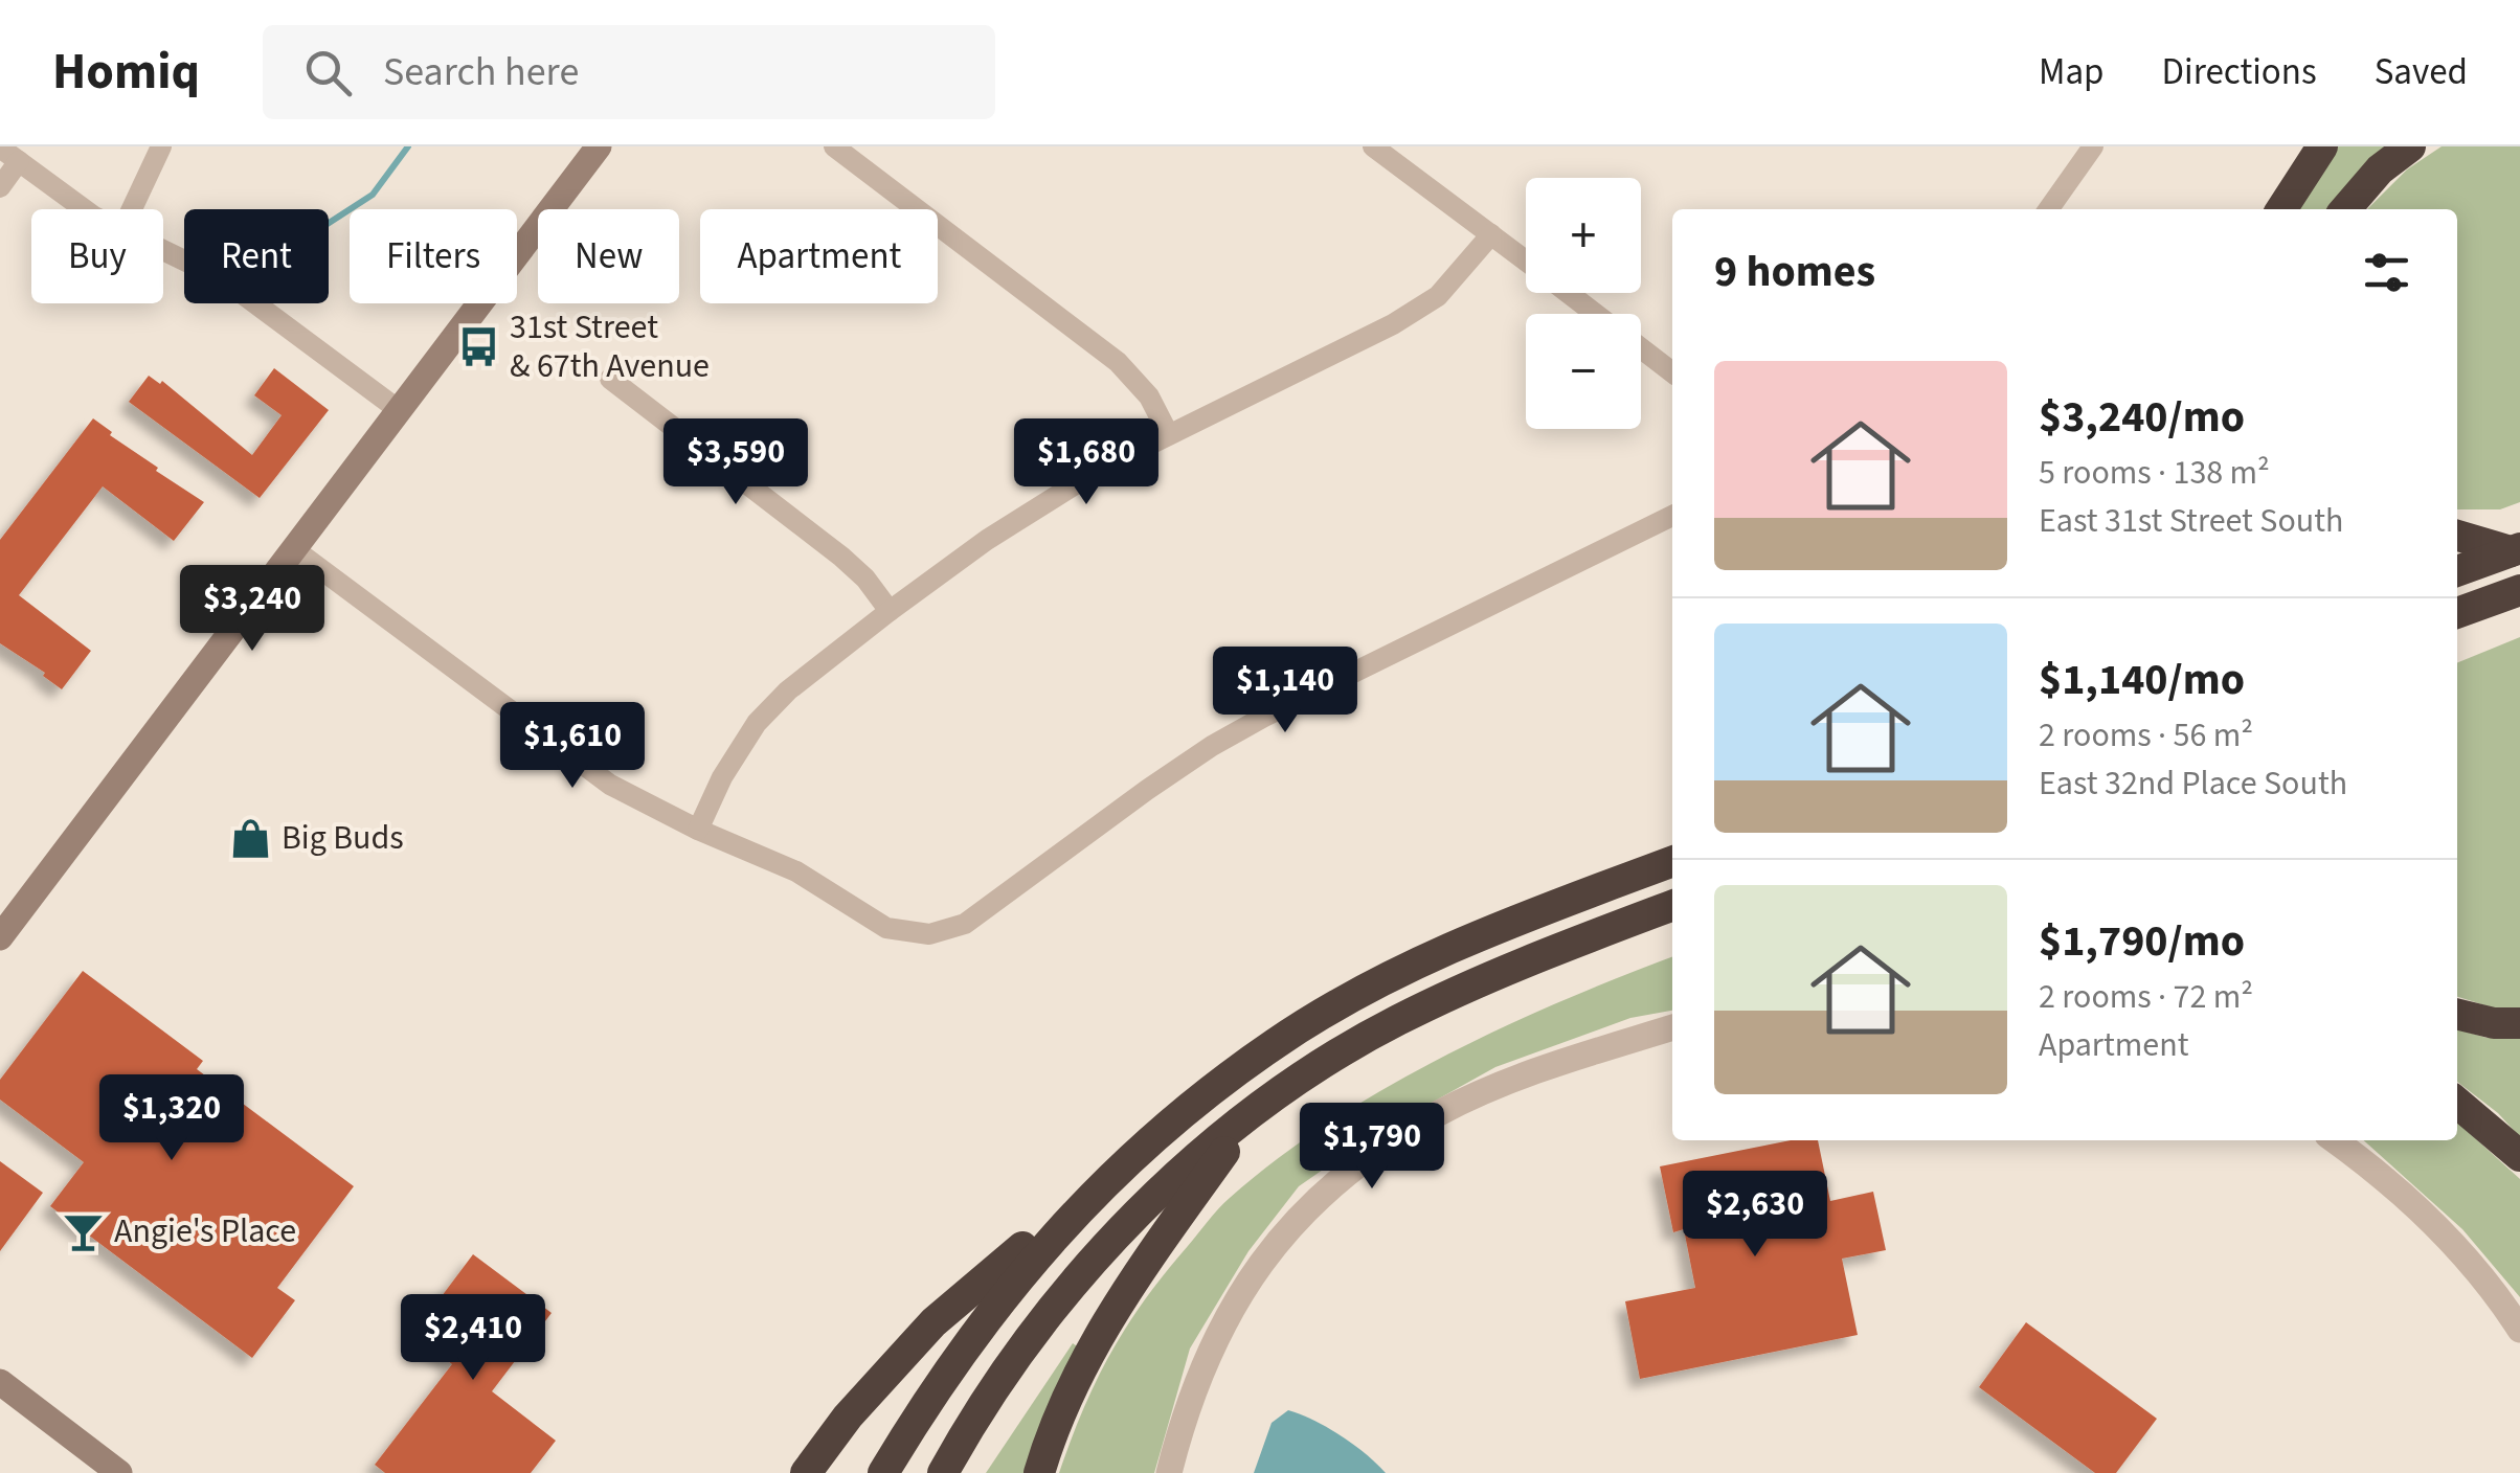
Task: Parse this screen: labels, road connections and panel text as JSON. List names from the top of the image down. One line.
{"places":{"bus stop":["31st Street & 67th Avenue"],"shop":["Big Buds"],"bar":["Angie's Place"]},"page":{"header":"Homiq","search":"Search here","nav":["Map","Directions","Saved"],"map_buttons":["+","−"],"chip":["Buy","Rent","Filters","New","Apartment"],"heading":"9 homes","list":[{"name":"$3,240/mo","note":"5 rooms · 138 m² · East 31st Street South"},{"name":"$1,140/mo","note":"2 rooms · 56 m² · East 32nd Place South"},{"name":"$1,790/mo","note":"2 rooms · 72 m² · Apartment"}],"price":["$3,590","$1,680","$3,240","$1,140","$1,610","$1,320","$1,790","$2,630","$2,410"]}}
